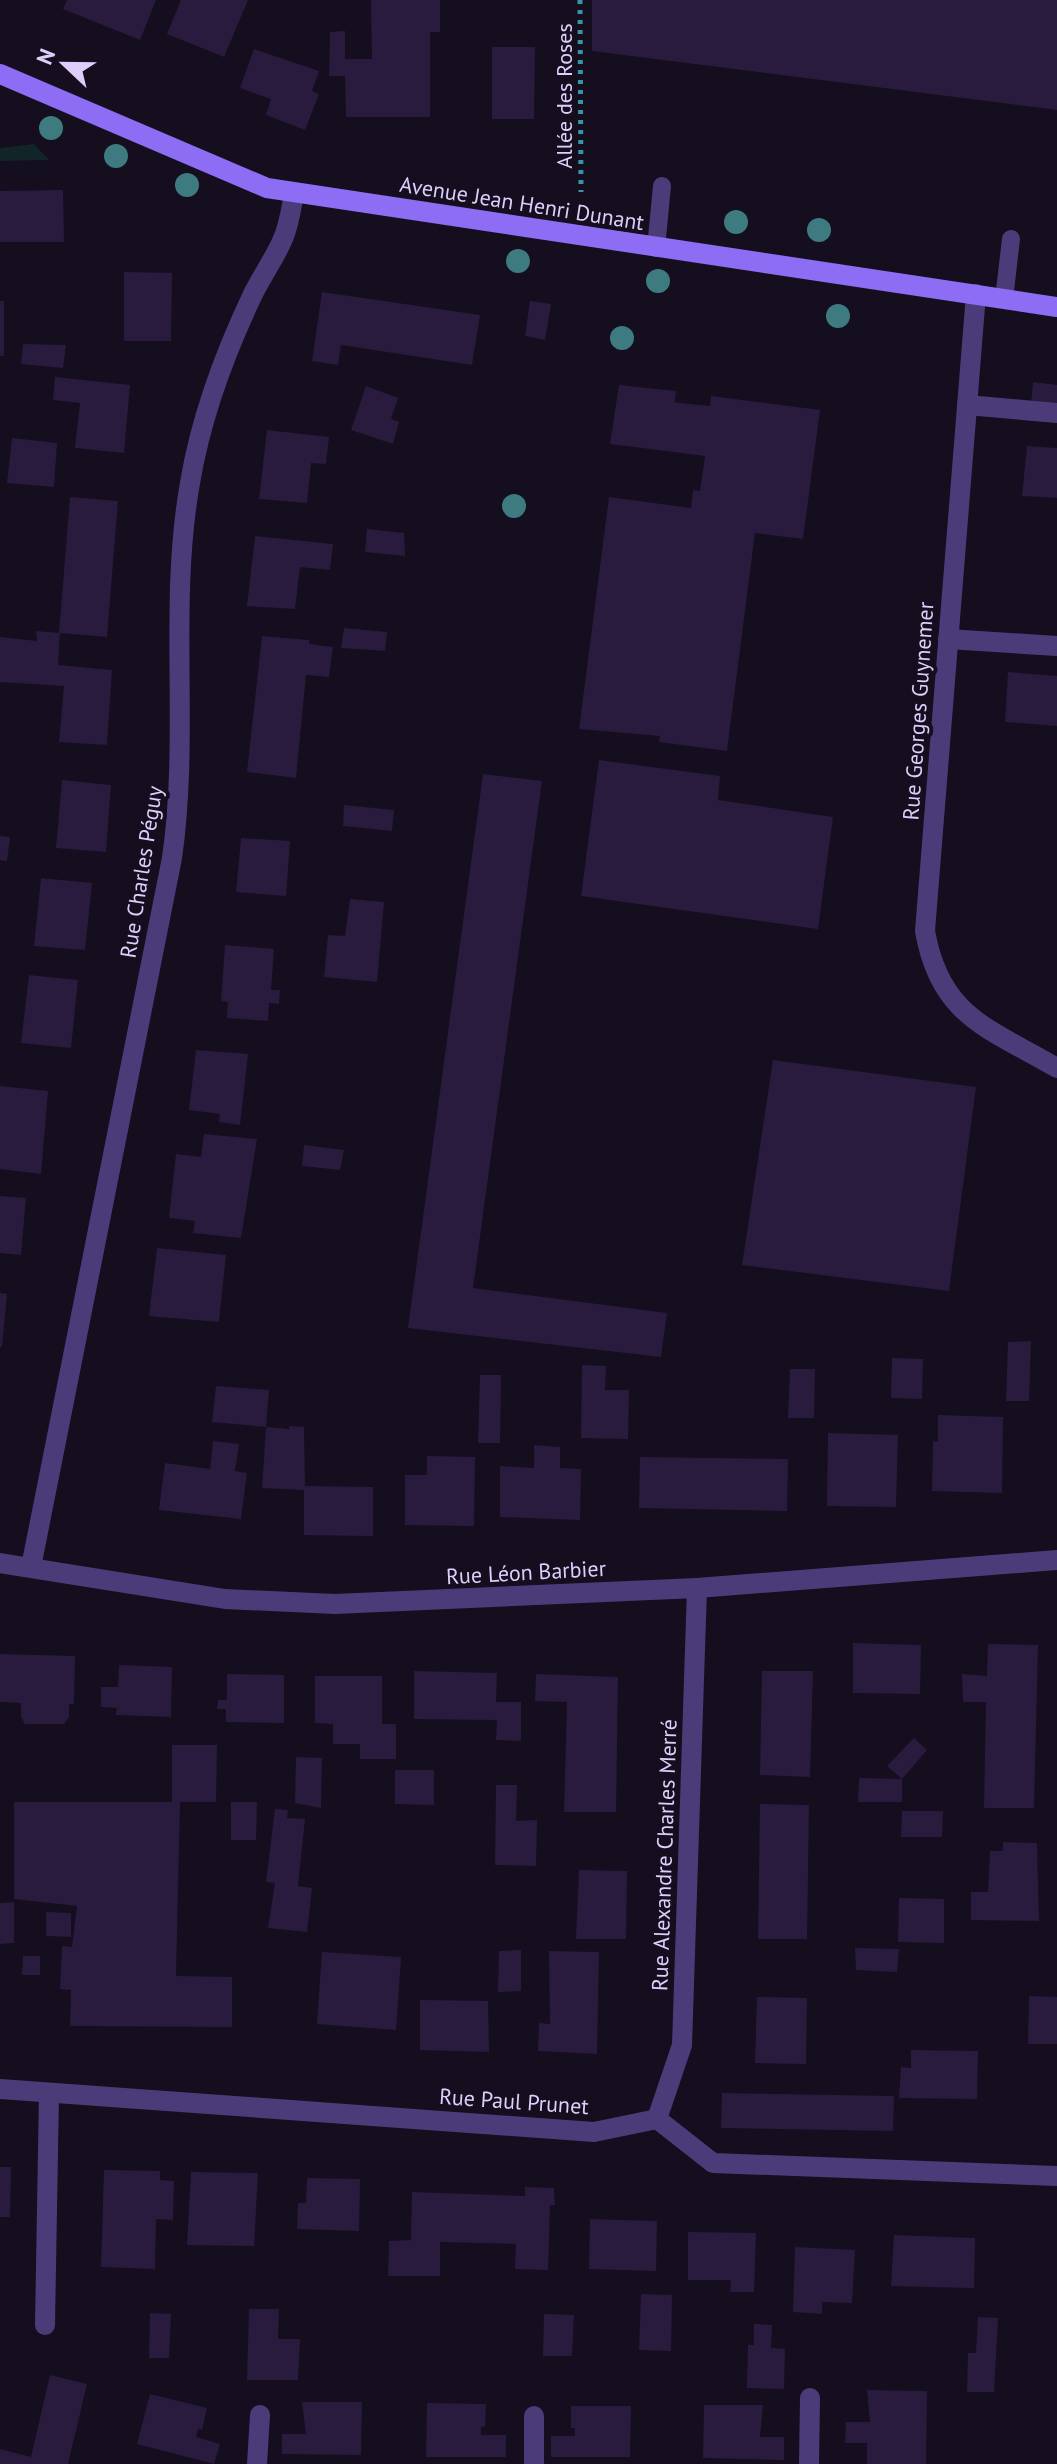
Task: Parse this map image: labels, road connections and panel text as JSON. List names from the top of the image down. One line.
{"streets":{"street":["Avenue Jean Henri Dunant","Rue Georges Guynemer","Rue Charles Péguy","Rue Léon Barbier","Rue Alexandre Charles Merré","Rue Paul Prunet"],"path":["Allée des Roses"]},"crossings":[["Avenue Jean Henri Dunant","Rue Georges Guynemer"],["Avenue Jean Henri Dunant","Rue Charles Péguy"],["Rue Charles Péguy","Rue Léon Barbier"],["Rue Léon Barbier","Rue Alexandre Charles Merré"],["Rue Alexandre Charles Merré","Rue Paul Prunet"]],"north":"left"}
